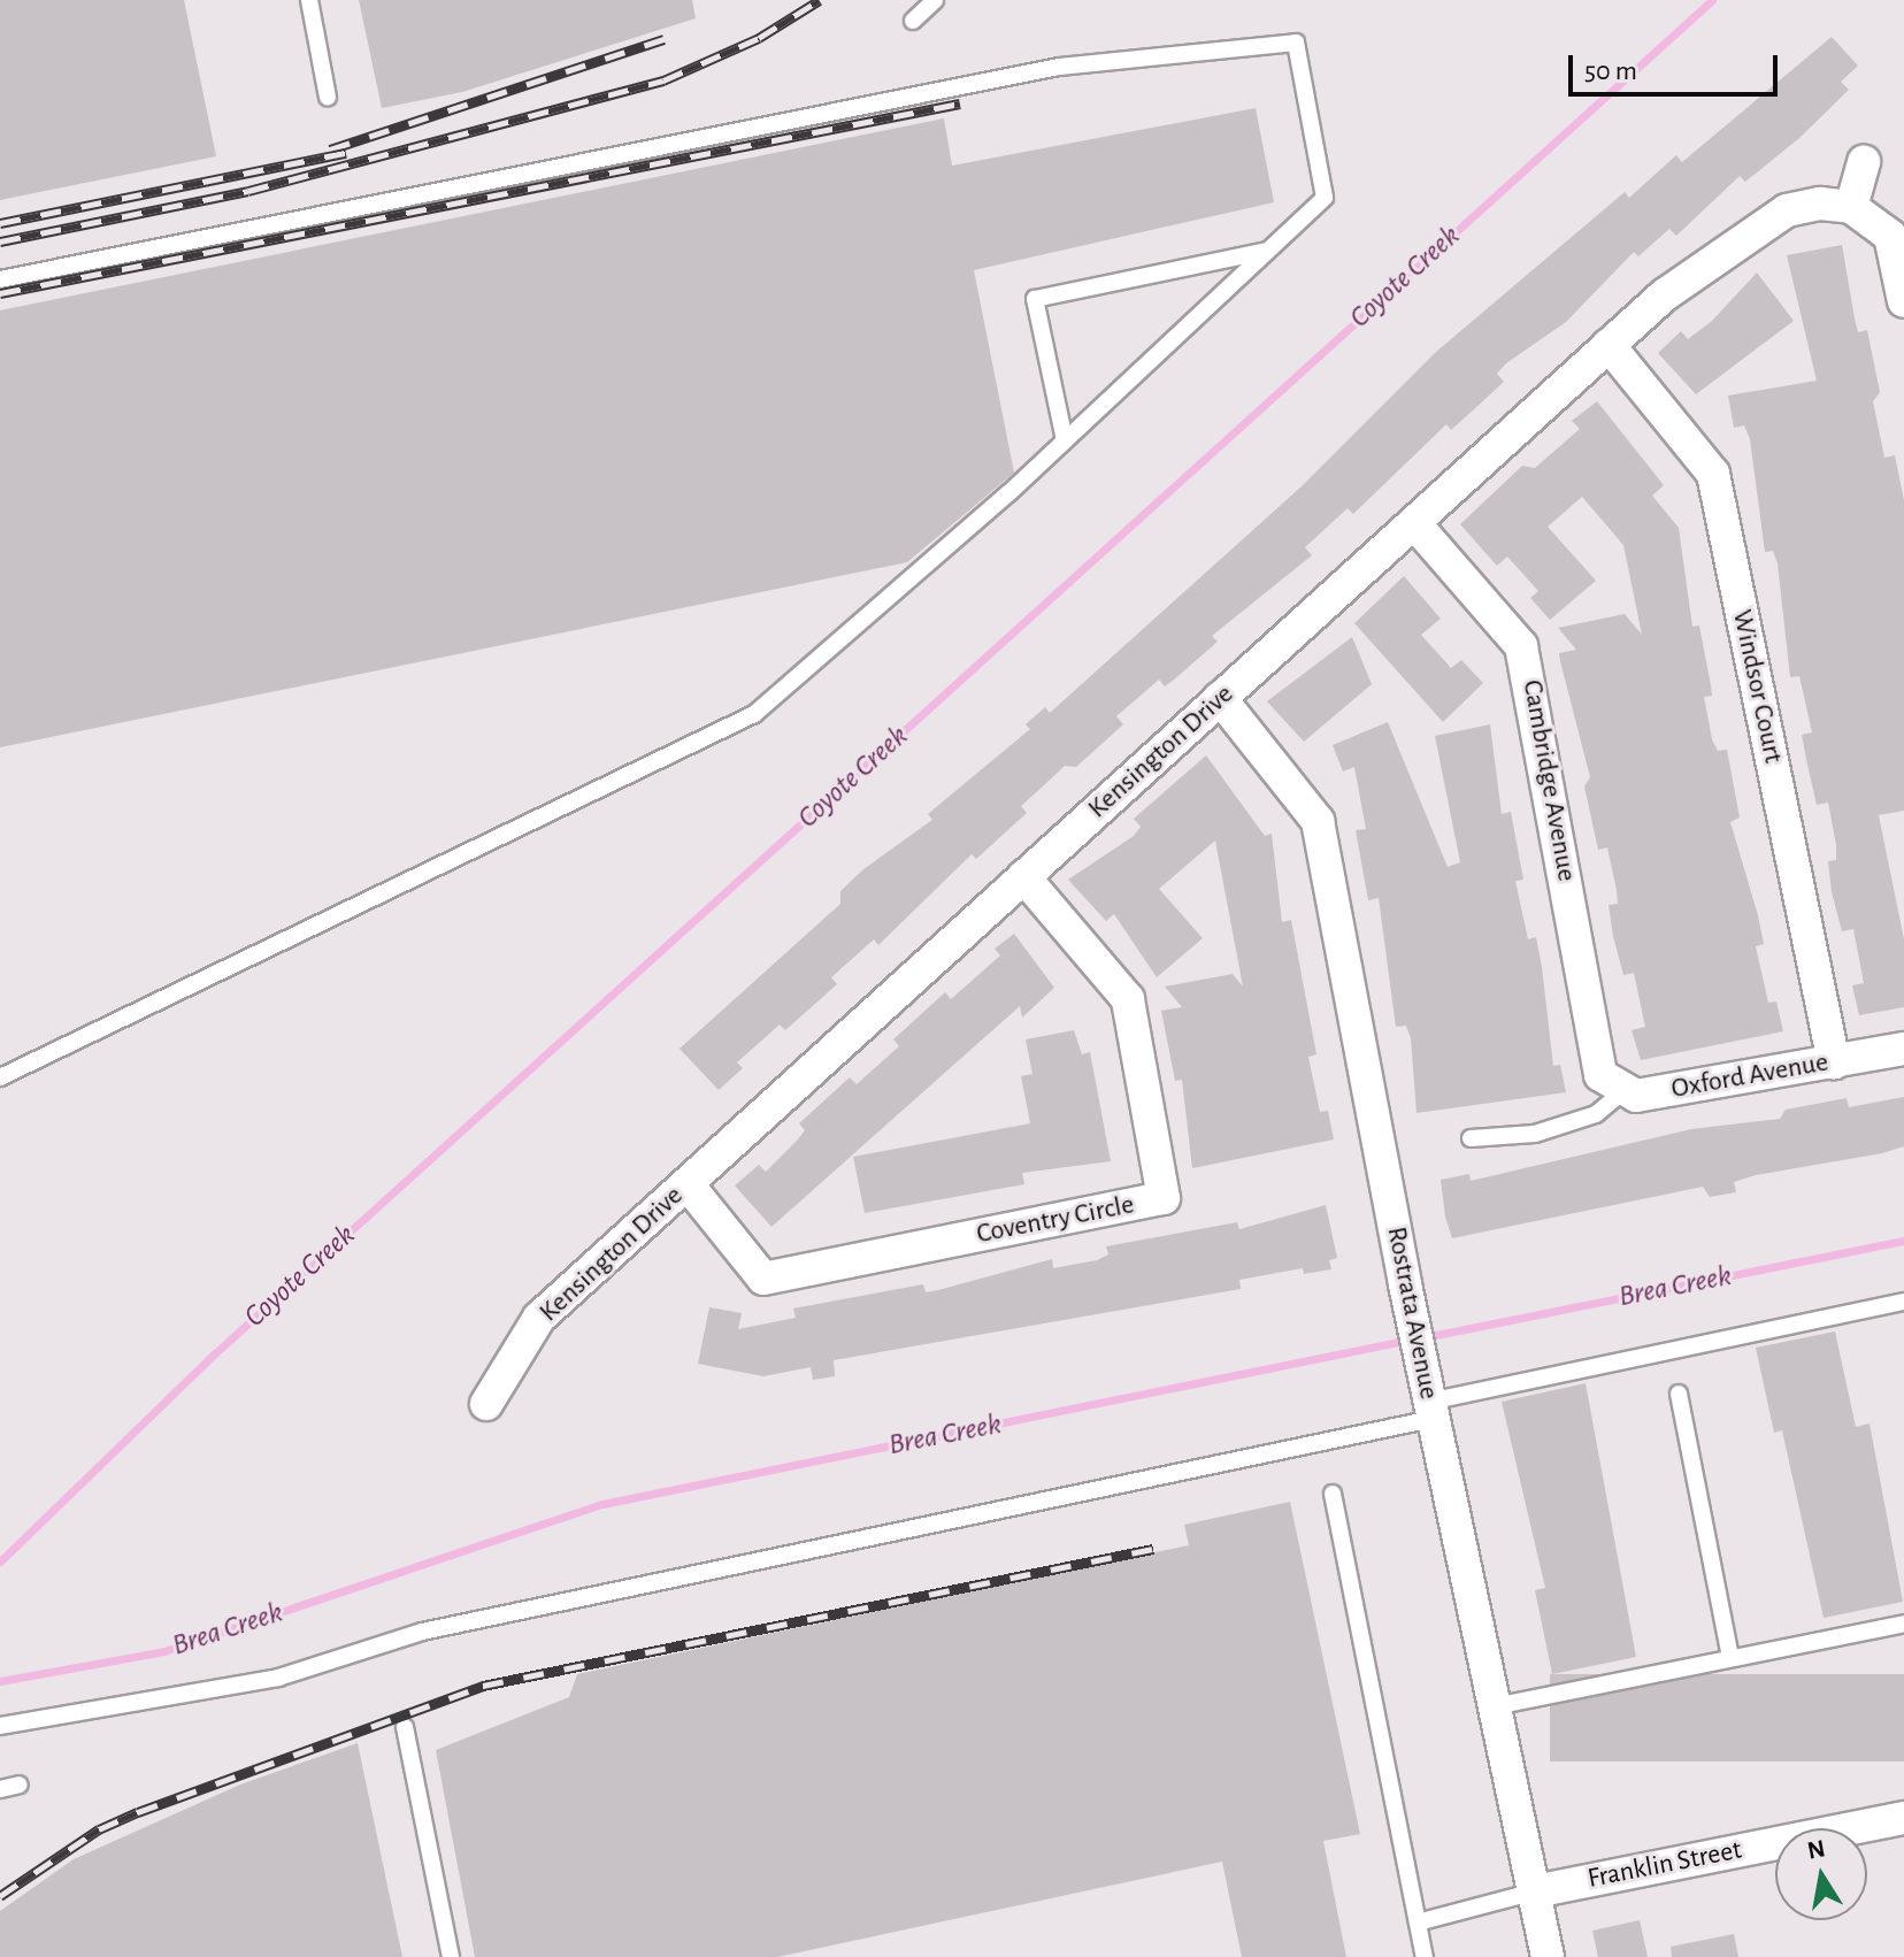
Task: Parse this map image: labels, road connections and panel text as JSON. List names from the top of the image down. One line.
{"streets":{"street":["Windsor Court","Kensington Drive","Cambridge Avenue","Oxford Avenue","Coventry Circle","Rostrata Avenue","Franklin Street"]},"crossings":[["Windsor Court","Kensington Drive"],["Windsor Court","Oxford Avenue"],["Kensington Drive","Cambridge Avenue"],["Kensington Drive","Coventry Circle"],["Kensington Drive","Rostrata Avenue"],["Cambridge Avenue","Oxford Avenue"],["Rostrata Avenue","Franklin Street"]],"water":["Coyote Creek","Brea Creek"],"scale_bar":"50 m","north":"top"}
